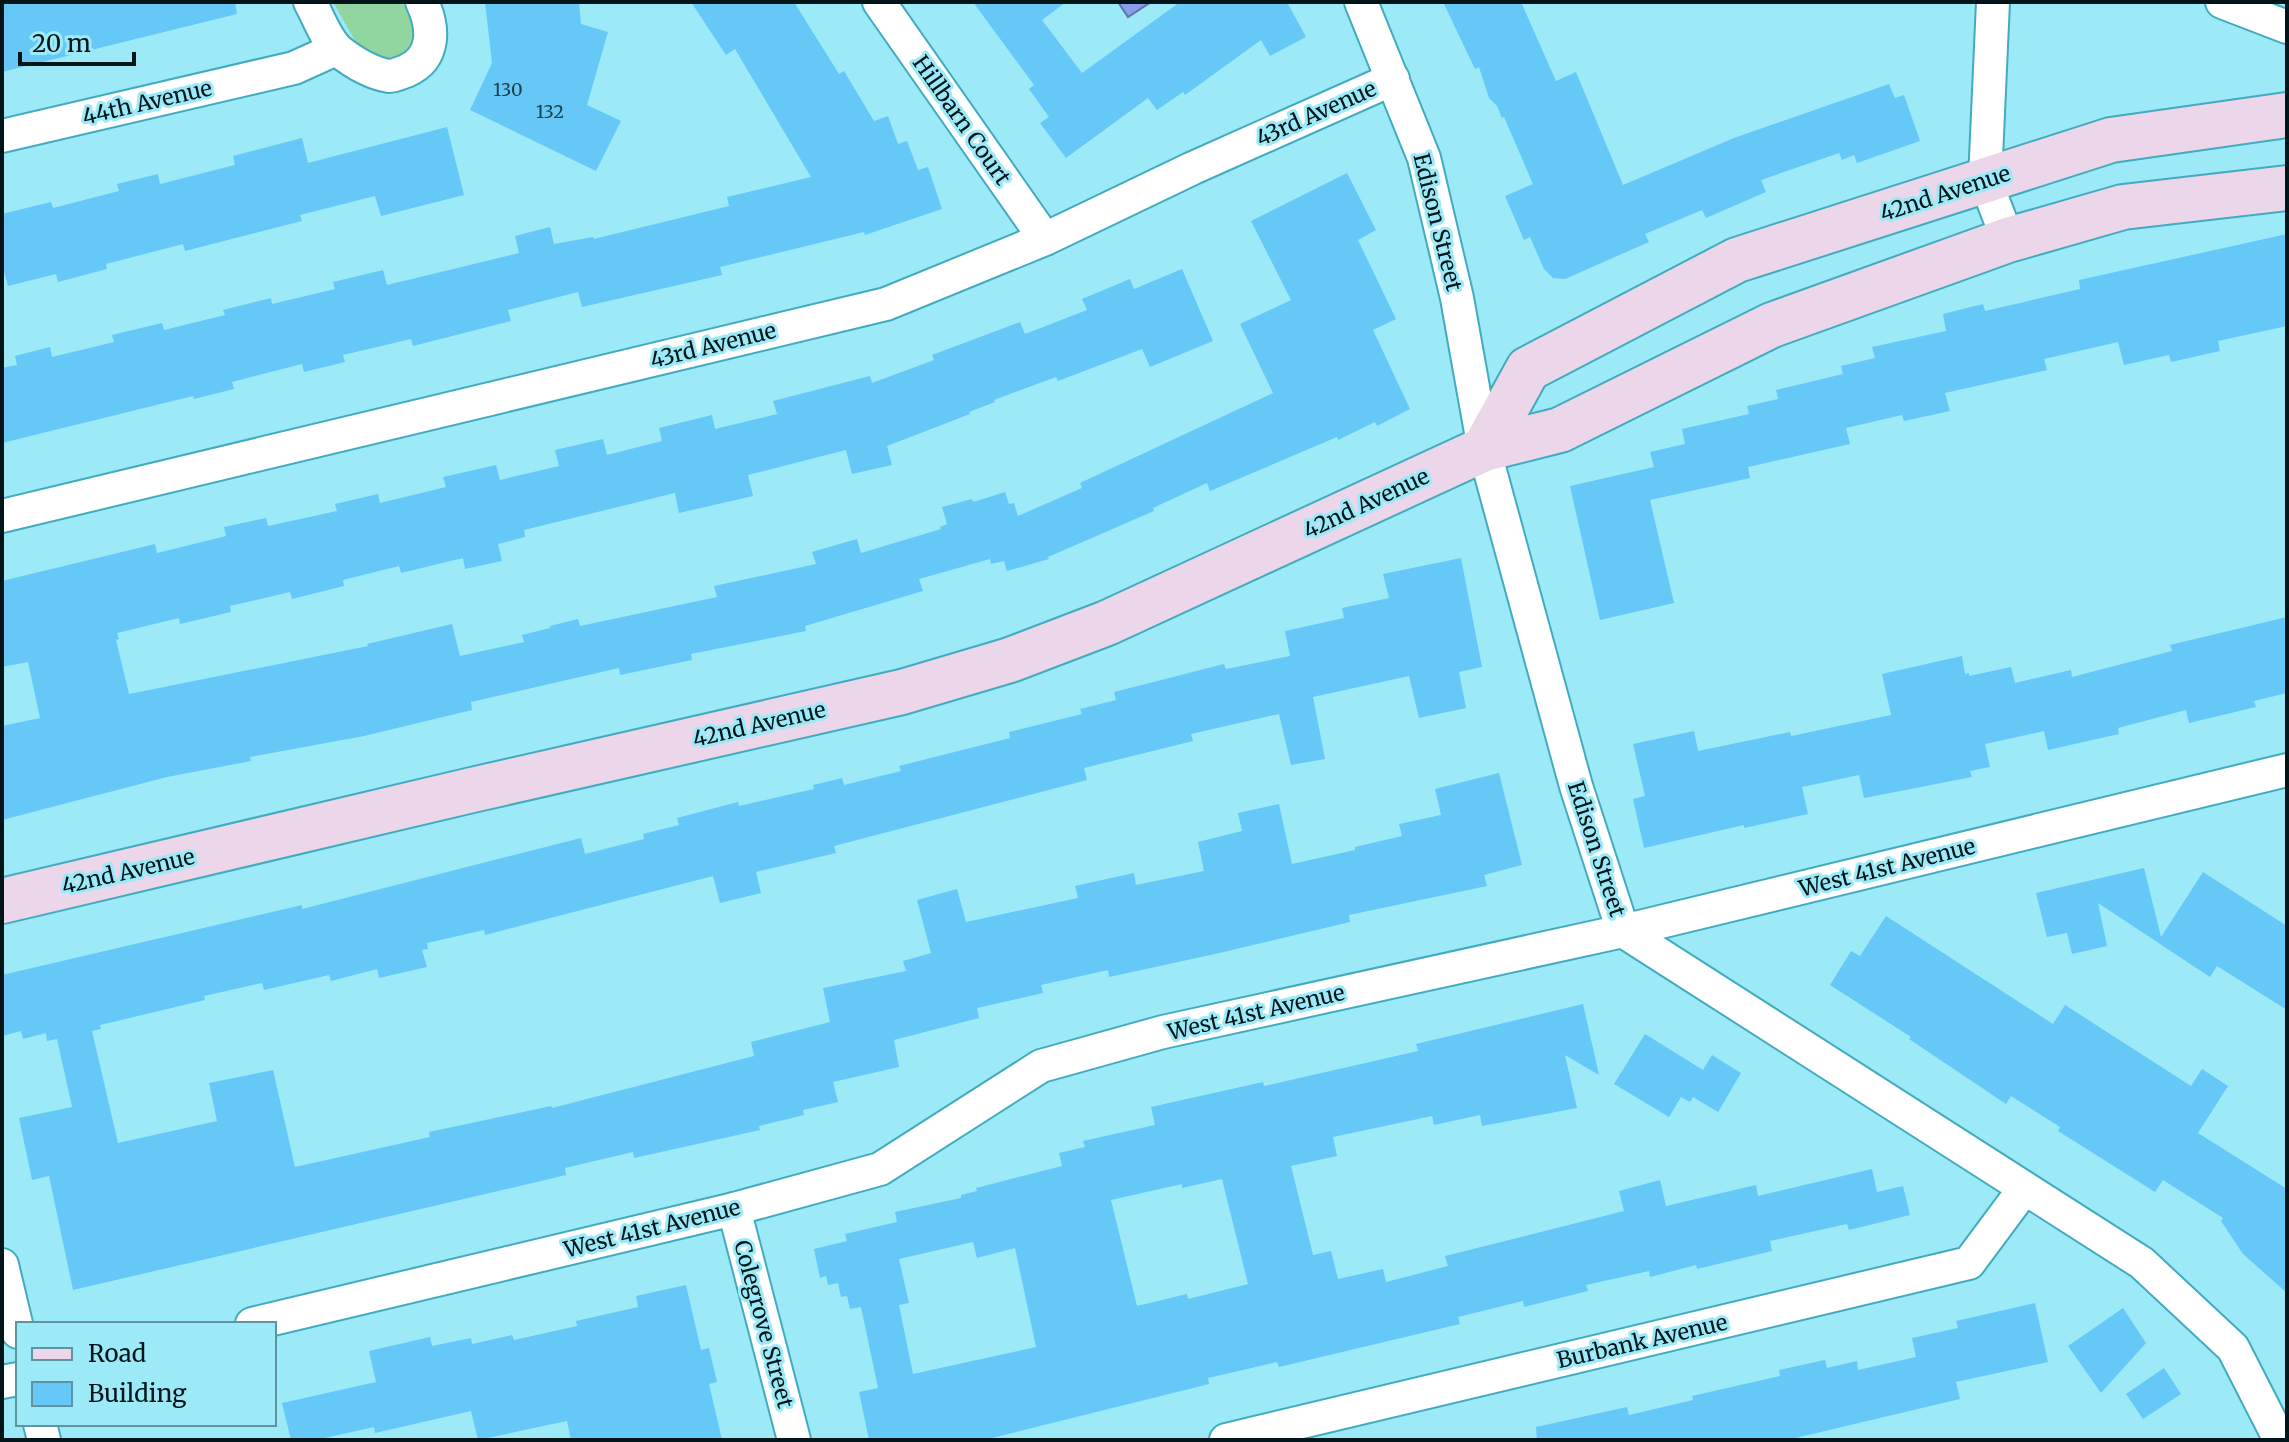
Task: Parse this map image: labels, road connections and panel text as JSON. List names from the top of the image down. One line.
{"streets":{"street":["44th Avenue","43rd Avenue","Hillbarn Court","42nd Avenue","Edison Street","West 41st Avenue","Colegrove Street","Burbank Avenue"]},"crossings":[["43rd Avenue","Hillbarn Court"],["43rd Avenue","Edison Street"],["42nd Avenue","Edison Street"],["Edison Street","West 41st Avenue"],["Edison Street","Burbank Avenue"],["West 41st Avenue","Colegrove Street"]],"house_numbers":["130","132"],"legend":["Road","Building"],"scale_bar":"20 m"}
